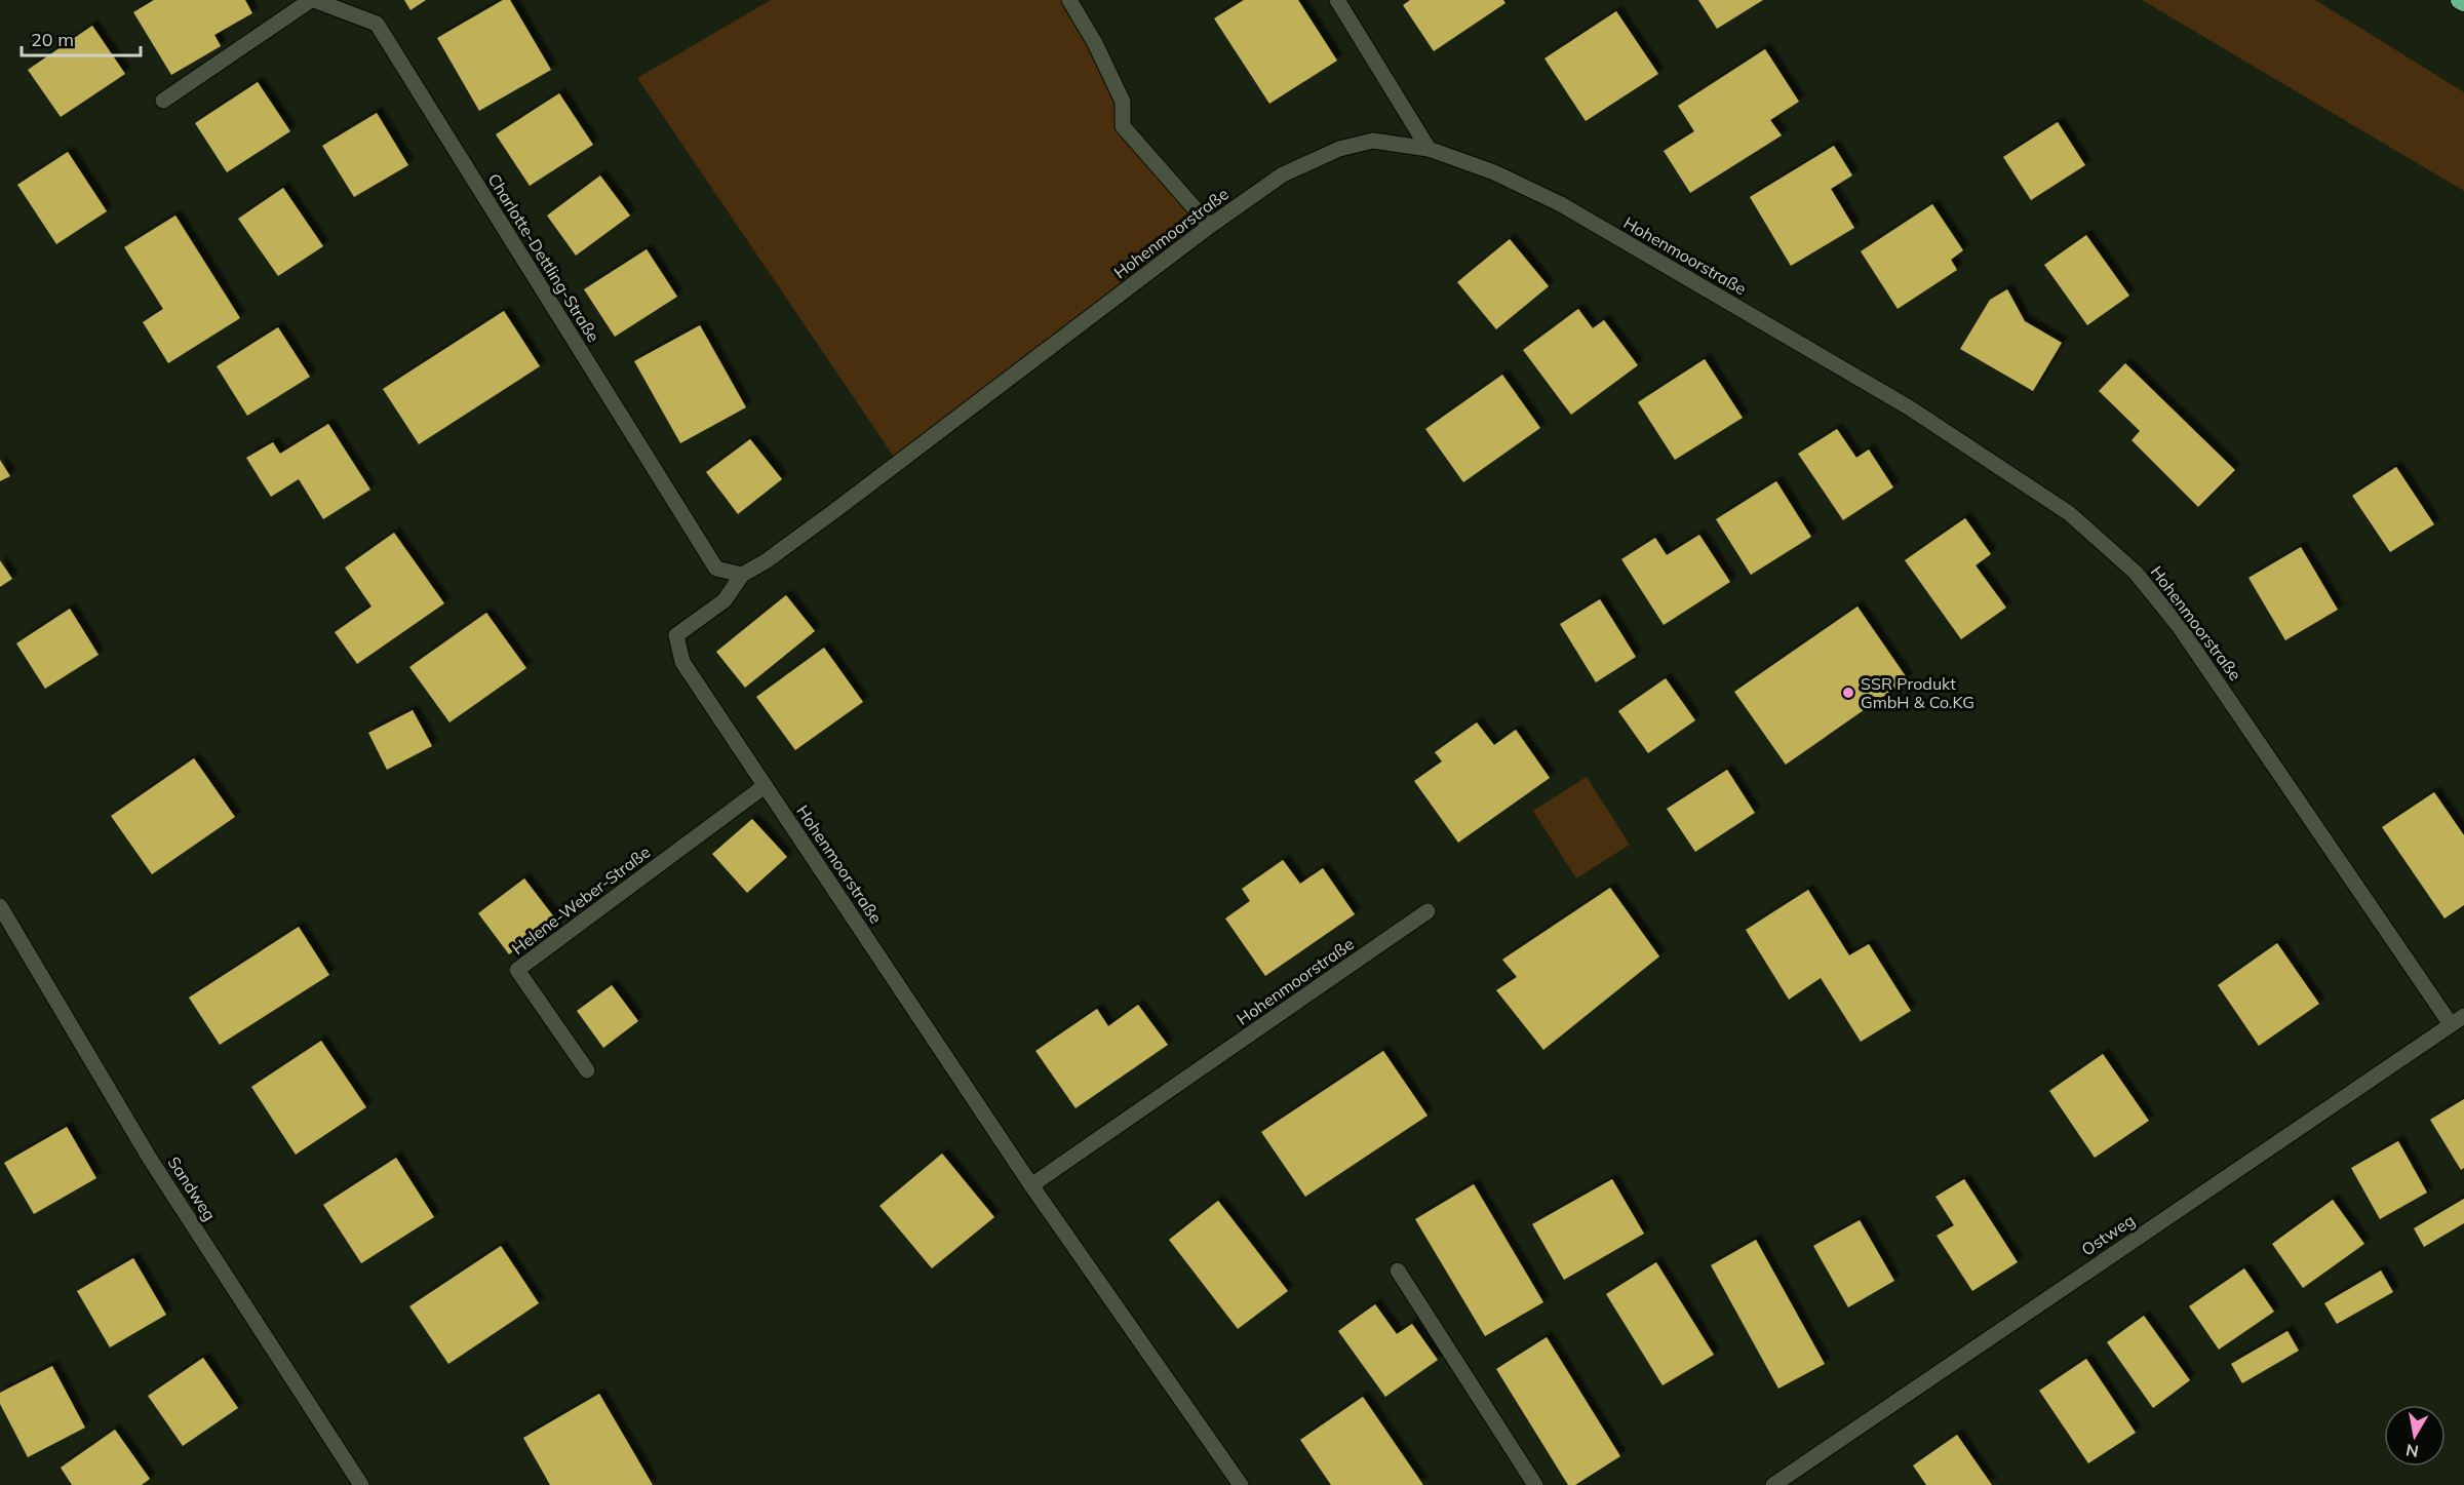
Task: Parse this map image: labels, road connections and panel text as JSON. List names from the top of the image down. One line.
{"streets":{"street":["Hohenmoorstraße","Charlotte-Dettling-Straße","Helene-Weber-Straße","Sandweg","Ostweg"]},"crossings":[["Hohenmoorstraße","Charlotte-Dettling-Straße"],["Hohenmoorstraße","Helene-Weber-Straße"],["Hohenmoorstraße","Ostweg"]],"places":["SSR Produkt GmbH & Co.KG"],"scale_bar":"20 m","north":"bottom"}
